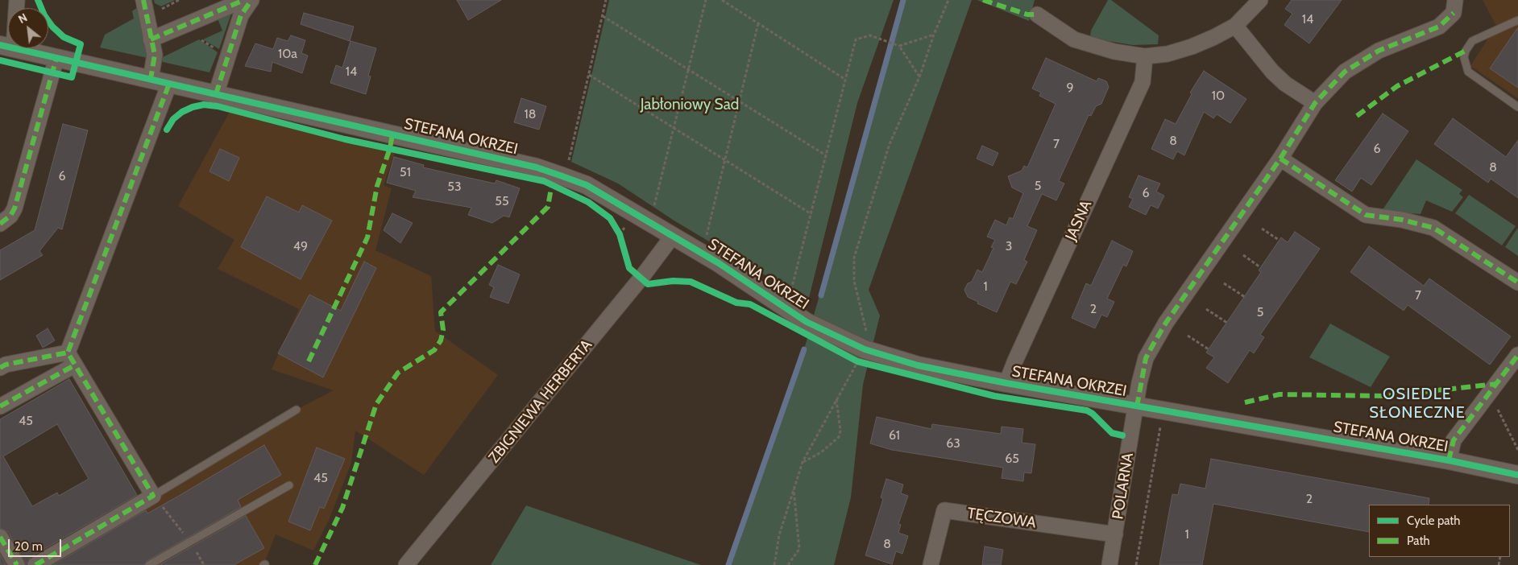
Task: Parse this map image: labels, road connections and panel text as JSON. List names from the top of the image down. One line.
{"streets":{"street":["STEFANA OKRZEI","JASNA","ZBIGNIEWA HERBERTA","POLARNA","TĘCZOWA"]},"crossings":[["STEFANA OKRZEI","JASNA"],["STEFANA OKRZEI","ZBIGNIEWA HERBERTA"],["STEFANA OKRZEI","POLARNA"],["POLARNA","TĘCZOWA"]],"districts":["OSIEDLE SŁONECZNE"],"parks":["Jabłoniowy Sad"],"house_numbers":["14","10a","14","9","10","18","8","7","6","8","51","6","5","53","6","55","49","3","1","7","2","5","45","61","63","65","45","2","1","8"],"legend":["Cycle path","Path"],"scale_bar":"20 m","north":"top left"}
